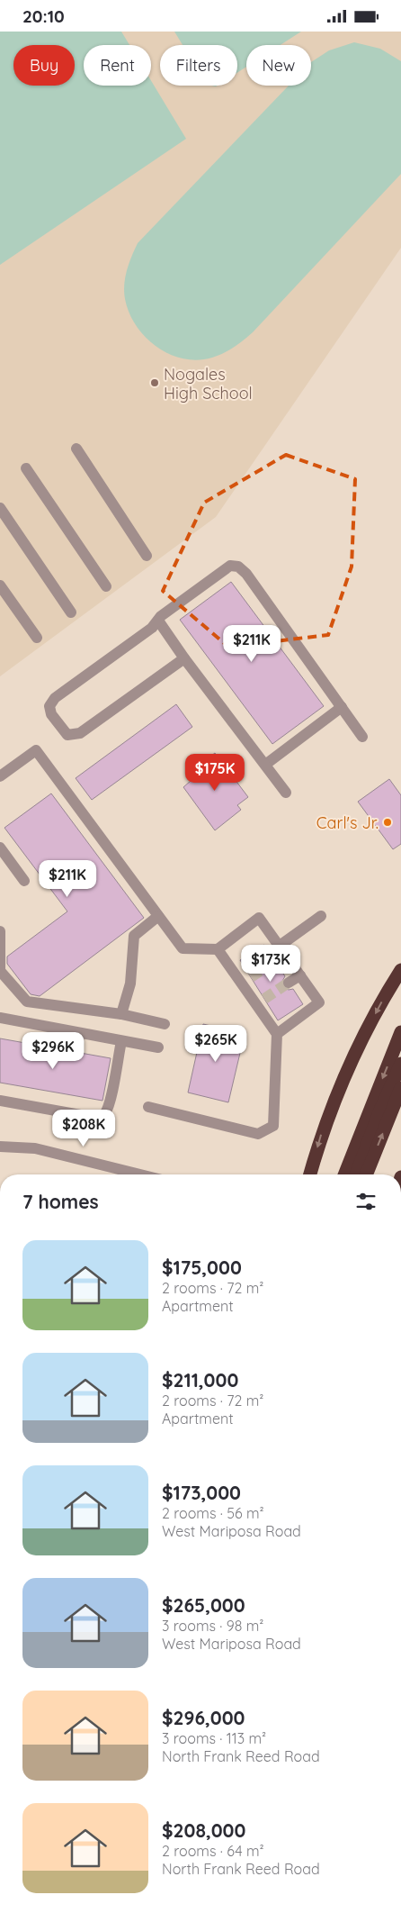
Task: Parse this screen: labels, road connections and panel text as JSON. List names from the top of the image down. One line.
{"places":["Nogales High School","Carl's Jr."],"page":{"status":"20:10","chip":["Buy","Rent","Filters","New"],"price":["$211K","$175K","$211K","$173K","$265K","$296K","$208K"],"heading":"7 homes","list":[{"name":"$175,000","note":"2 rooms · 72 m² · Apartment"},{"name":"$211,000","note":"2 rooms · 72 m² · Apartment"},{"name":"$173,000","note":"2 rooms · 56 m² · West Mariposa Road"},{"name":"$265,000","note":"3 rooms · 98 m² · West Mariposa Road"},{"name":"$296,000","note":"3 rooms · 113 m² · North Frank Reed Road"},{"name":"$208,000","note":"2 rooms · 64 m² · North Frank Reed Road"}]}}
